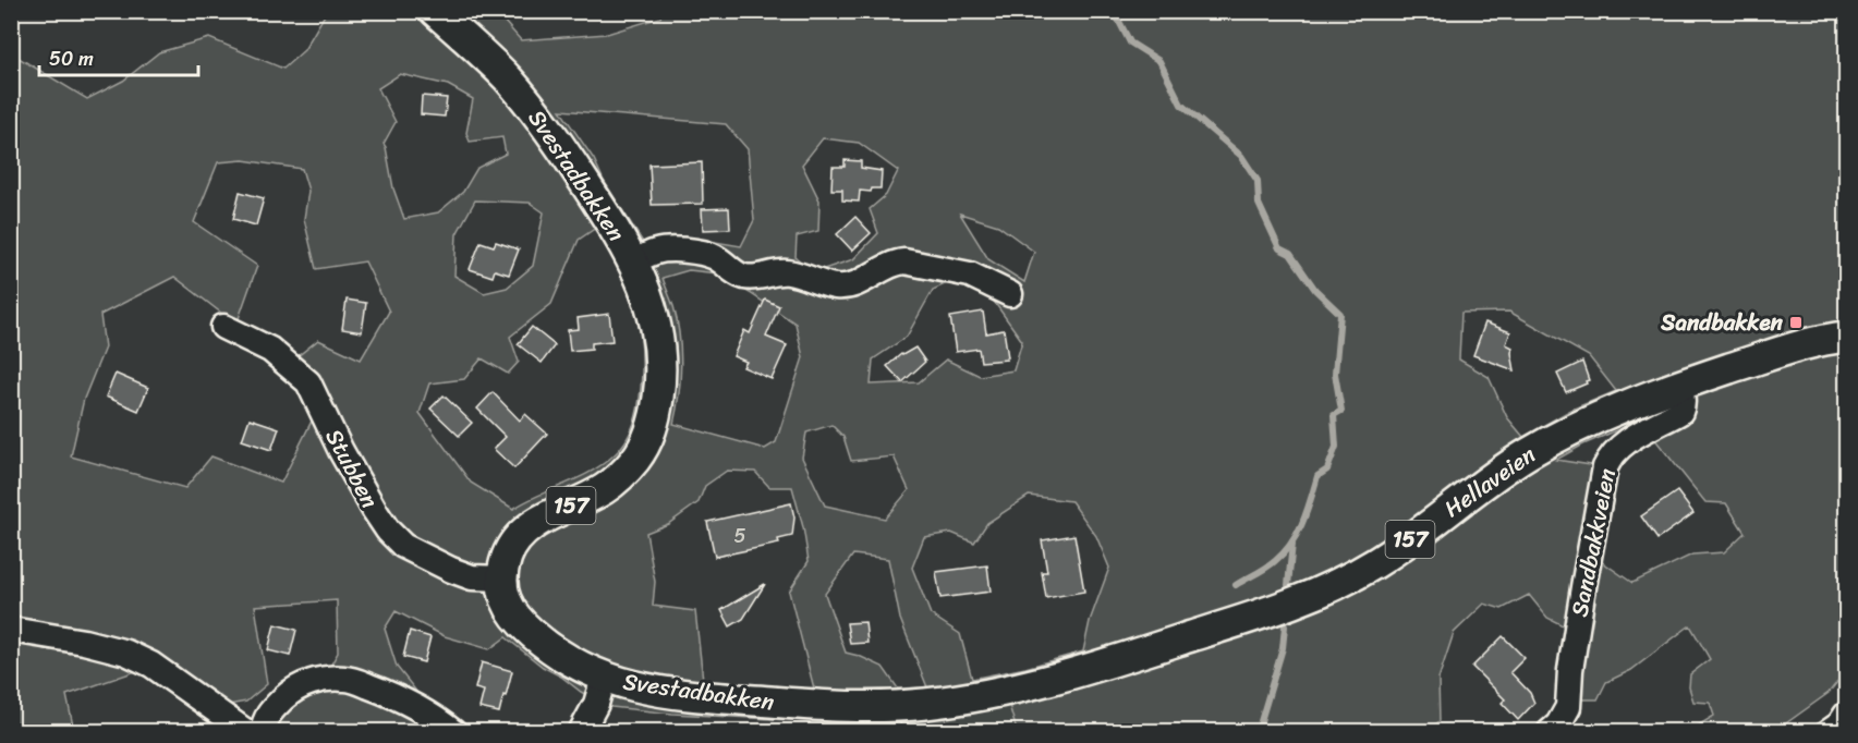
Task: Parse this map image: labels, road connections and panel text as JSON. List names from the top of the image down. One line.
{"streets":{"main road":["Svestadbakken","Hellaveien","157"],"street":["Stubben","Sandbakkveien"]},"crossings":[["Svestadbakken","Stubben"],["Svestadbakken","Hellaveien"],["Hellaveien","Sandbakkveien"]],"places":{"transit":["Sandbakken"]},"house_numbers":["5"],"scale_bar":"50 m"}
